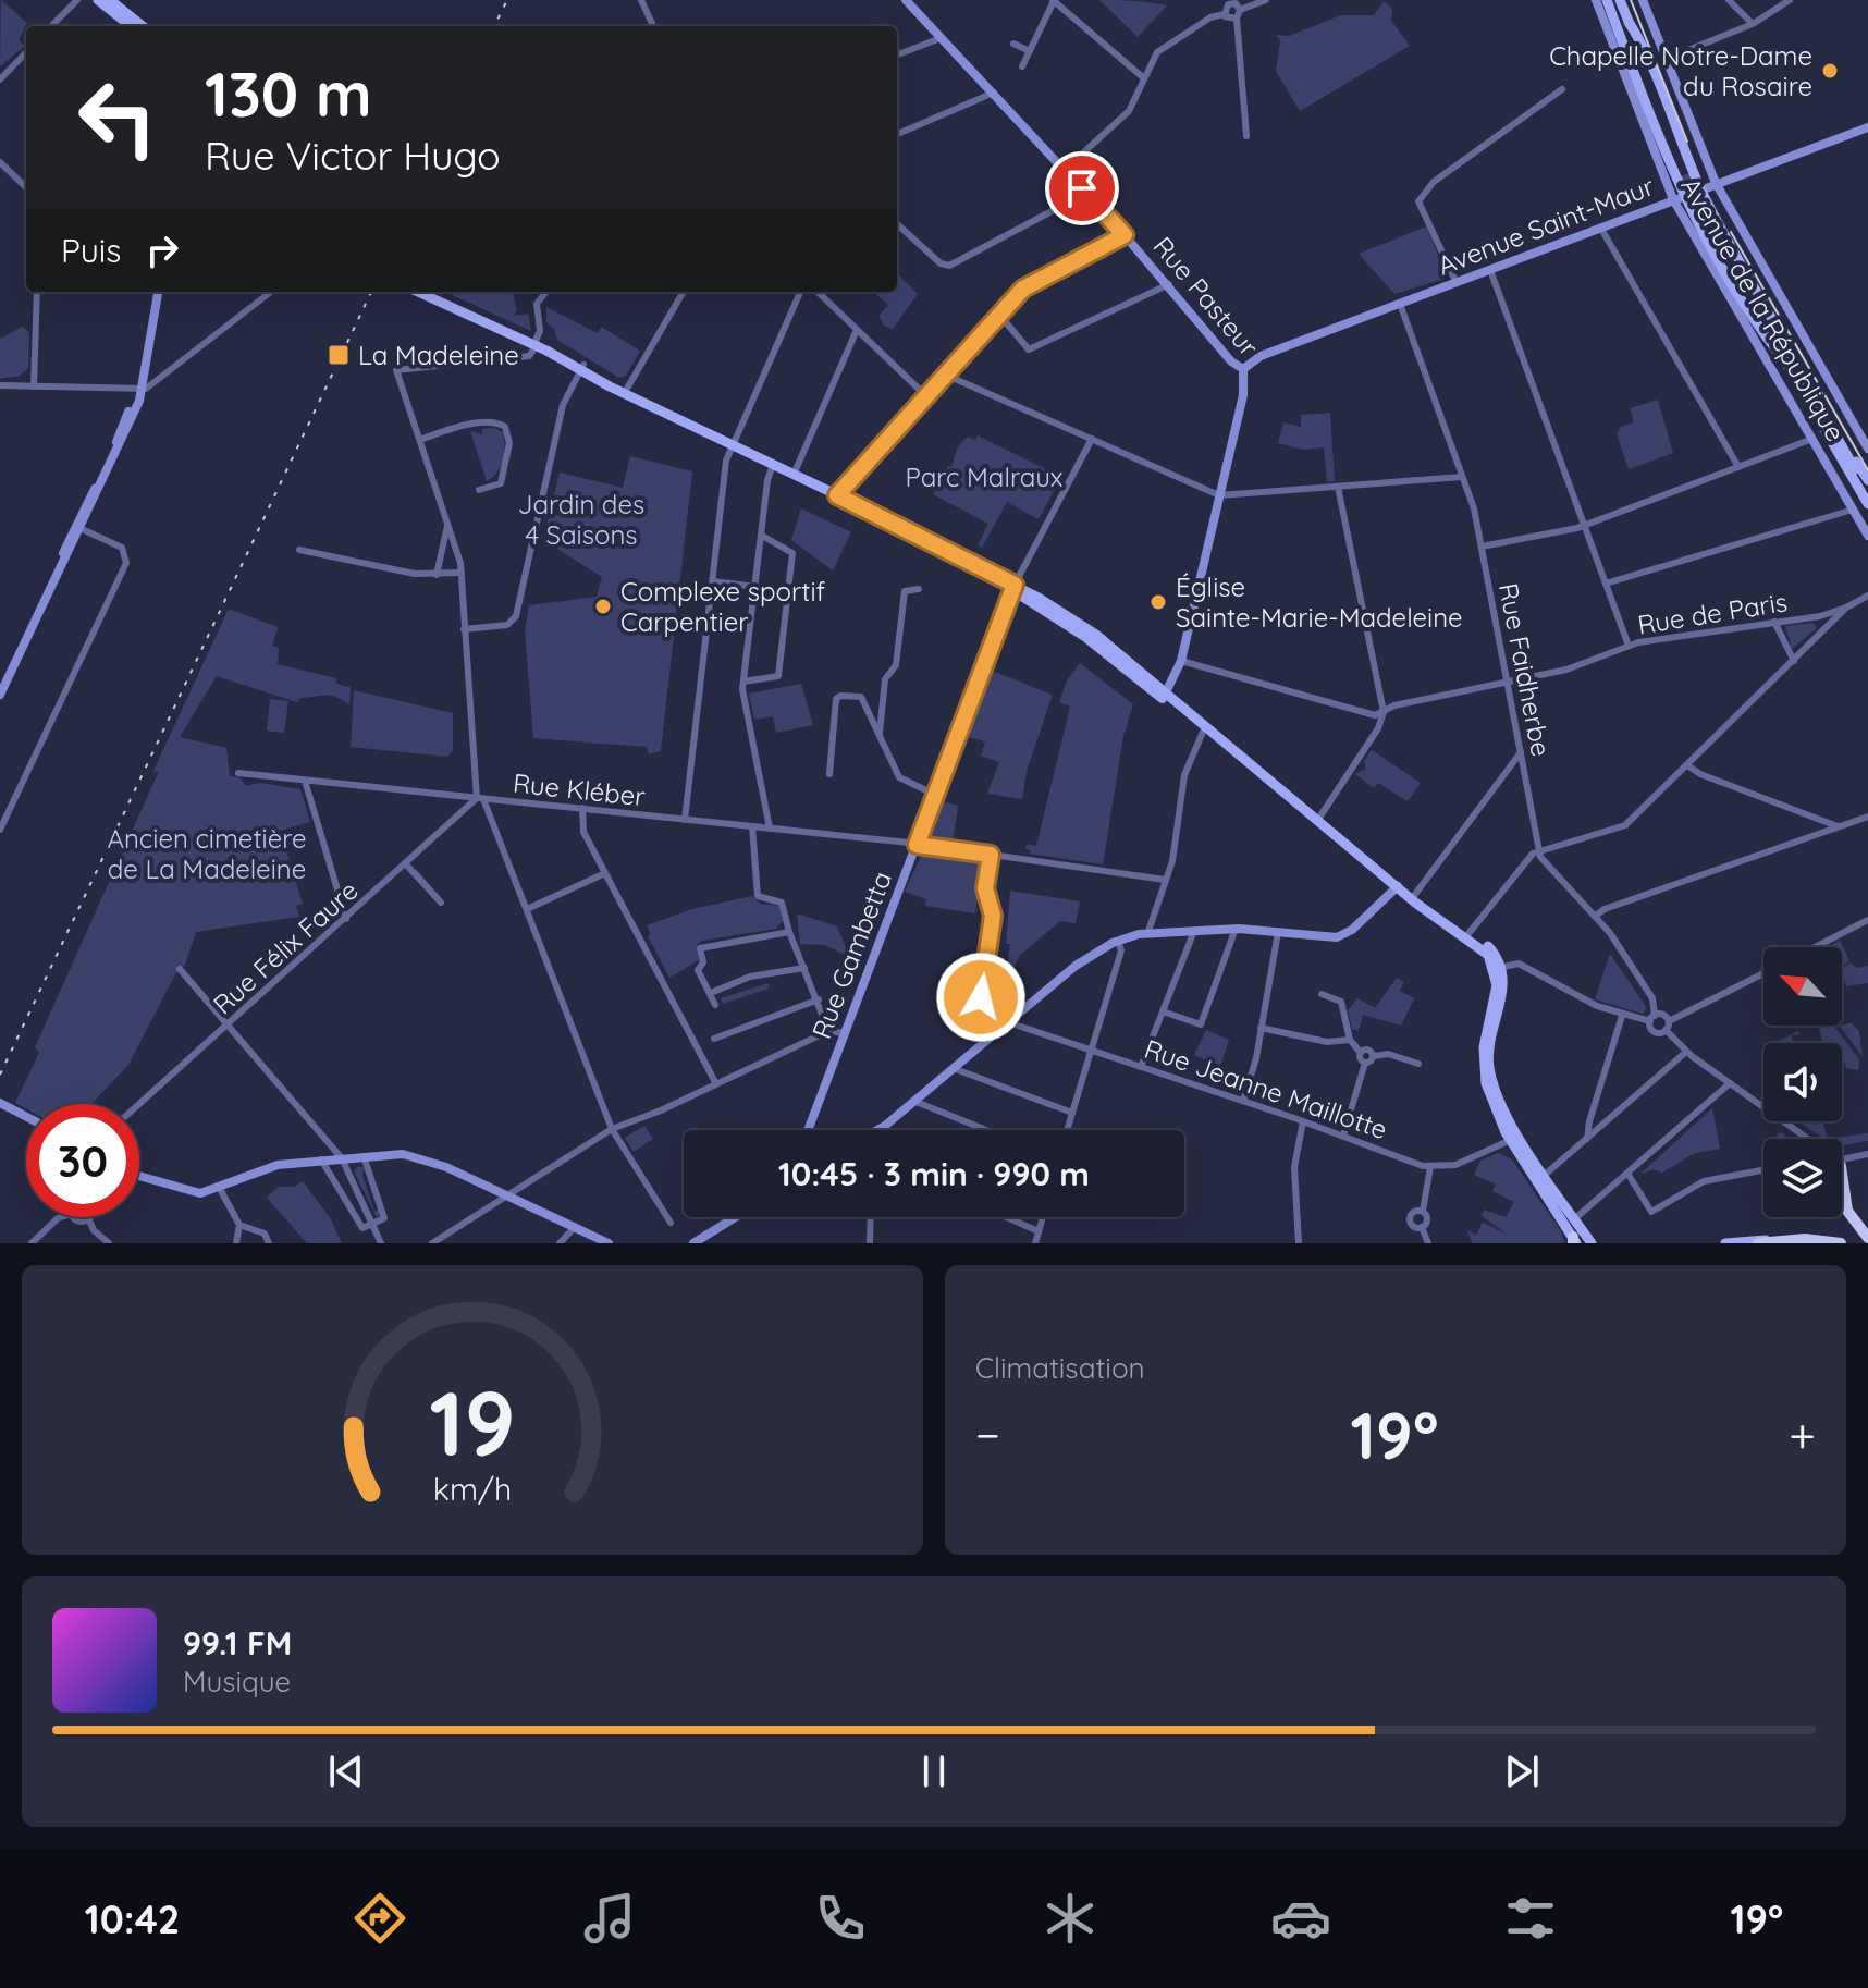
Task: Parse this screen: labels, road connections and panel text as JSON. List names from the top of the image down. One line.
{"streets":{"main road":["Avenue de la République"],"street":["Avenue Saint-Maur","Rue Pasteur","Rue de Paris","Rue Faidherbe","Rue Kléber","Rue Félix Faure","Rue Gambetta","Rue Jeanne Maillotte"]},"crossings":[["Avenue Saint-Maur","Rue Pasteur"],["Avenue Saint-Maur","Avenue de la République"],["Avenue Saint-Maur","Rue Faidherbe"],["Rue de Paris","Rue Faidherbe"],["Rue Kléber","Rue Félix Faure"],["Rue Kléber","Rue Gambetta"]],"parks":["Parc Malraux","Jardin des 4 Saisons","Ancien cimetière de La Madeleine"],"places":{"other":["Chapelle Notre-Dame du Rosaire","Église Sainte-Marie-Madeleine","Complexe sportif Carpentier"],"transit":["La Madeleine"]},"north":"top left","page":{"turn":["130 m","Rue Victor Hugo"],"then":"Puis","limit":"30","trip":"10:45 · 3 min · 990 m","tile":"Climatisation","heat":["−","19°","+"],"song":["99.1 FM","Musique"],"tabs":["10:42","19°"],"gauge":["19","km/h"]}}
